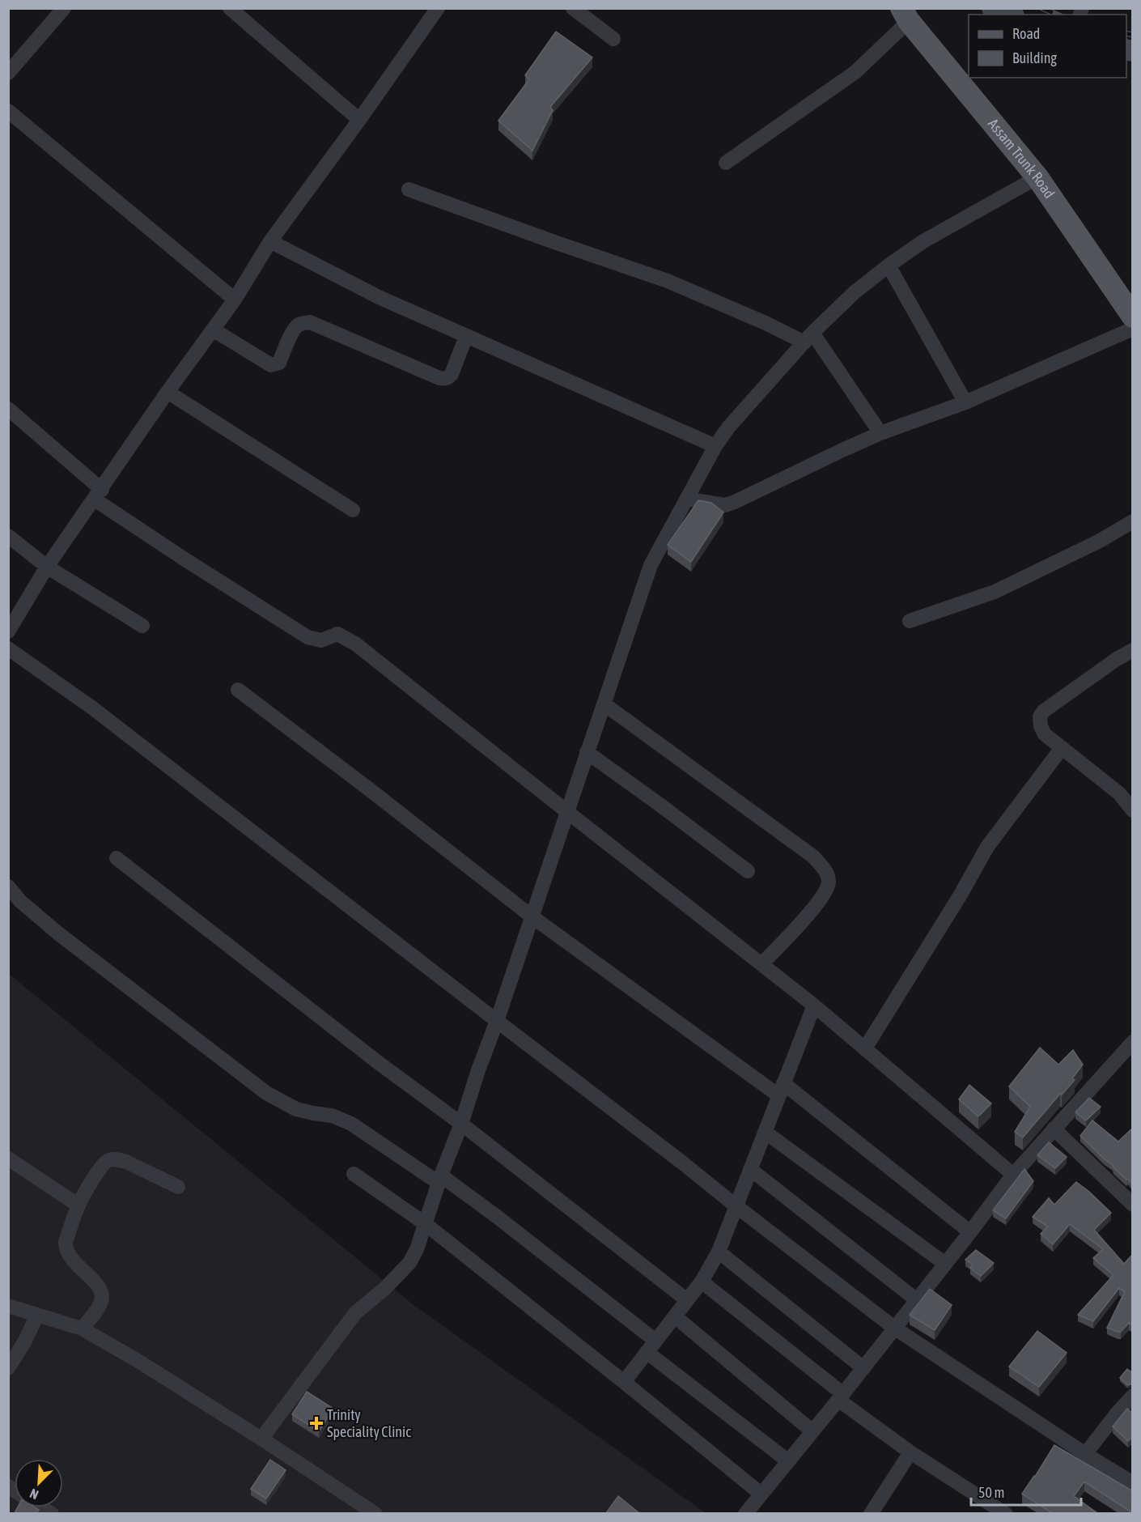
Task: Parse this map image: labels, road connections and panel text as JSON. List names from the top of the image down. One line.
{"streets":{"main road":["Assam Trunk Road"]},"places":{"health":["Trinity Speciality Clinic"]},"legend":["Road","Building"],"scale_bar":"50 m","north":"bottom left"}
